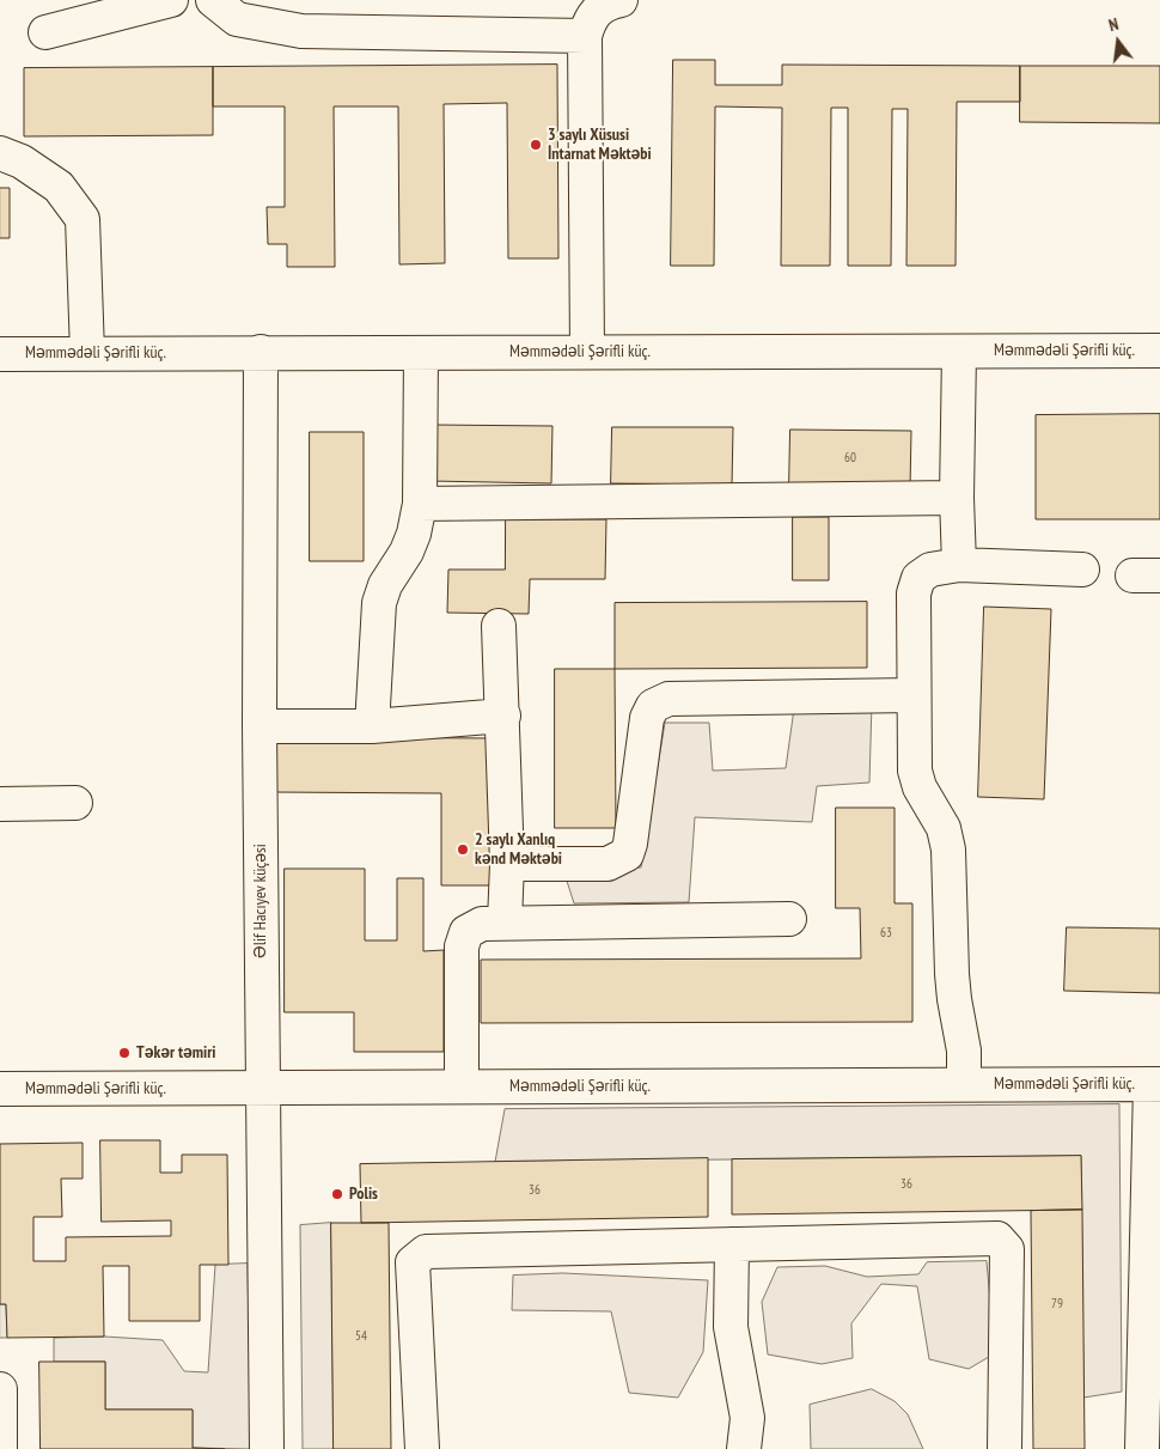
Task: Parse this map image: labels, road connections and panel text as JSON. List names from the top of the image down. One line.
{"streets":{"street":["Məmmədəli Şərifli küç.","Əlif Hacıyev küçəsi"]},"crossings":[["Məmmədəli Şərifli küç.","Əlif Hacıyev küçəsi"]],"places":["3 saylı Xüsusi İntarnat Məktəbi","2 saylı Xanlıq kənd Məktəbi","Təkər təmiri","Polis"],"house_numbers":["60","63","36","36","79","54"],"north":"top"}
